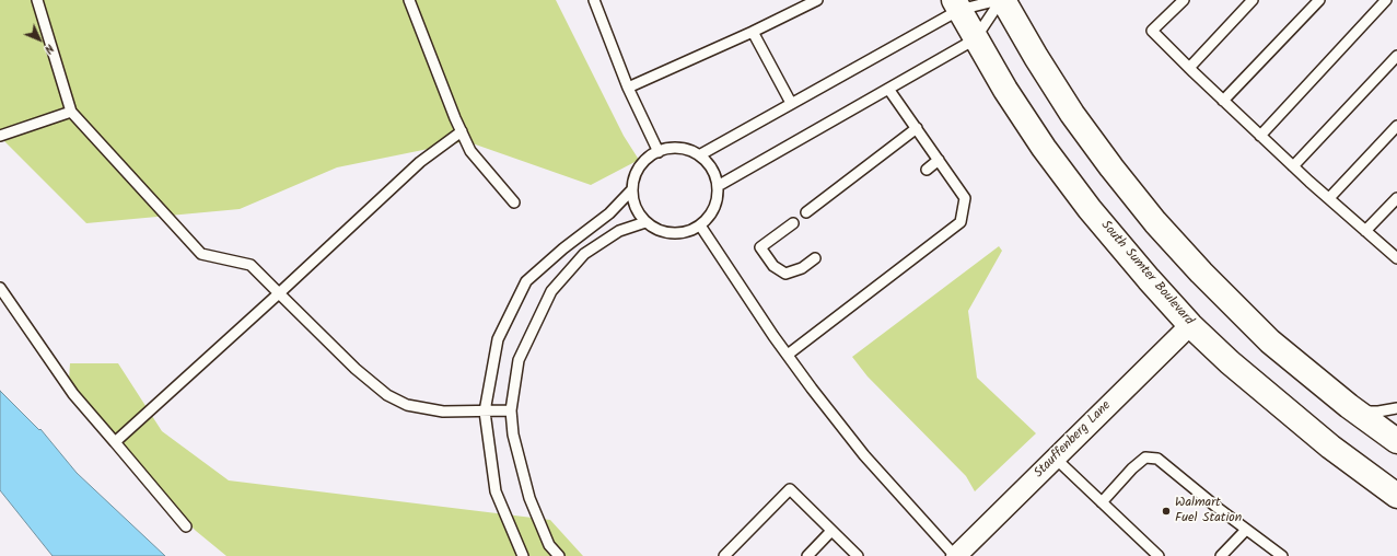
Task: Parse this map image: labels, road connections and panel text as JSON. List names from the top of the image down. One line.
{"streets":{"main road":["South Sumter Boulevard"],"street":["Stauffenberg Lane"]},"crossings":[["South Sumter Boulevard","Stauffenberg Lane"]],"places":["Walmart Fuel Station"],"north":"bottom right"}
